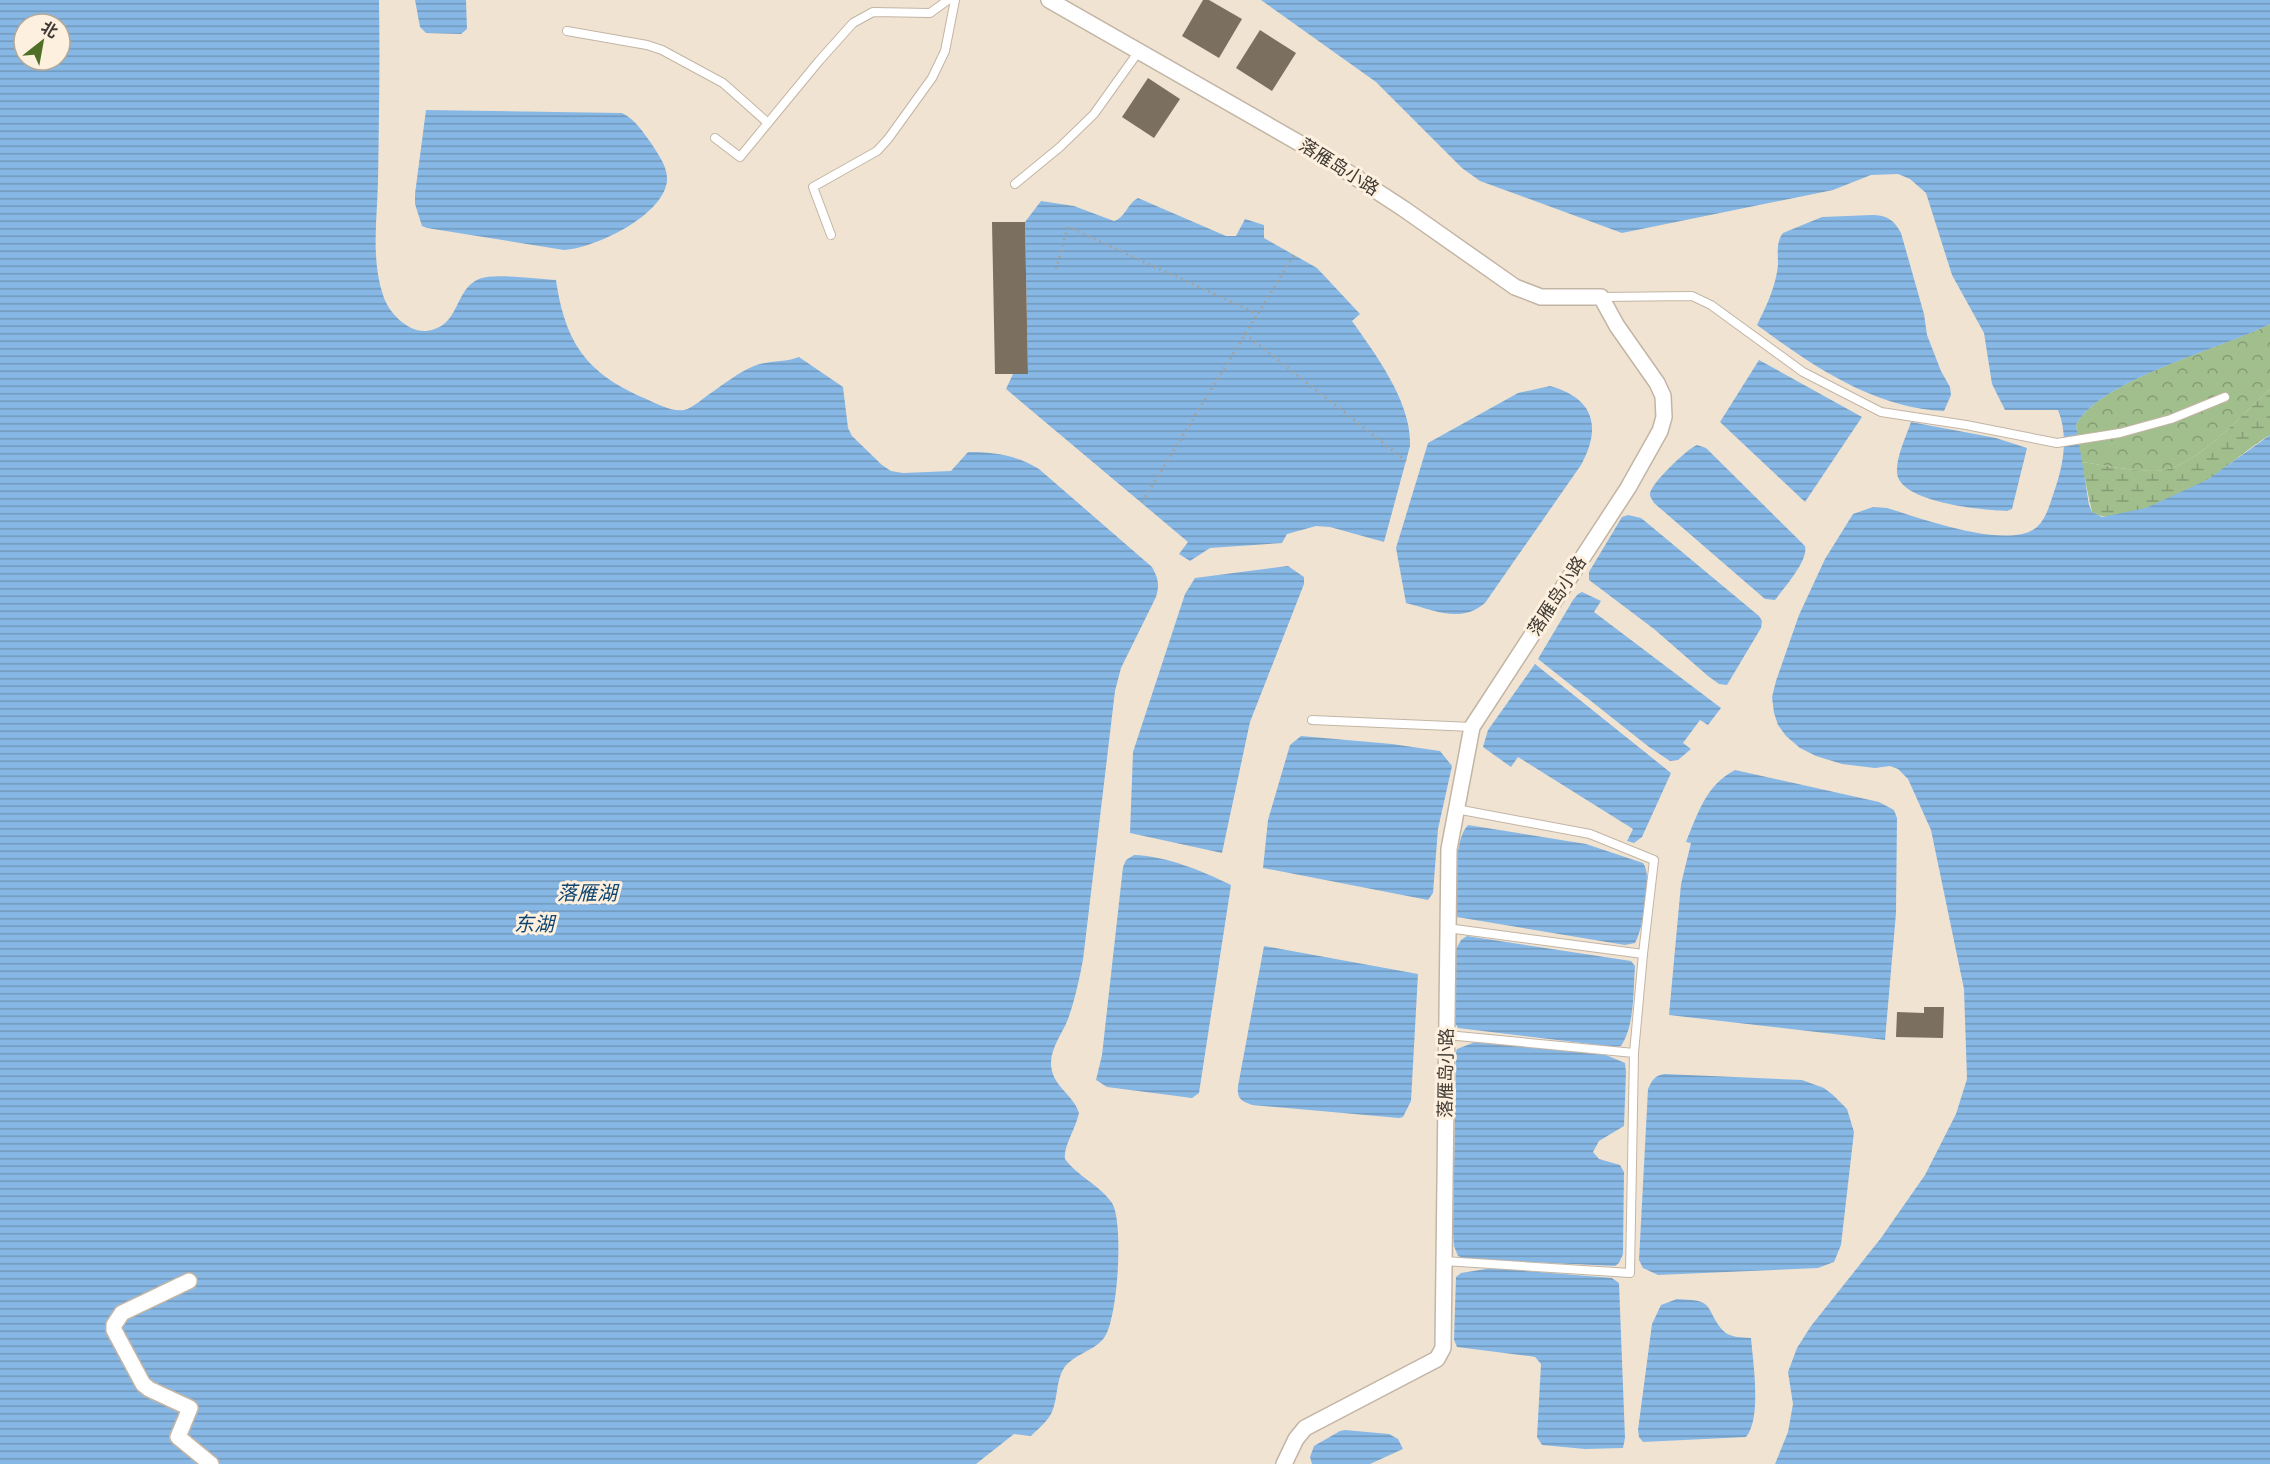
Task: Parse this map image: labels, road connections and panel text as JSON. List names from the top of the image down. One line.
{"streets":{"street":["落雁岛小路"]},"water":["落雁湖","东湖"],"north":"top right"}
